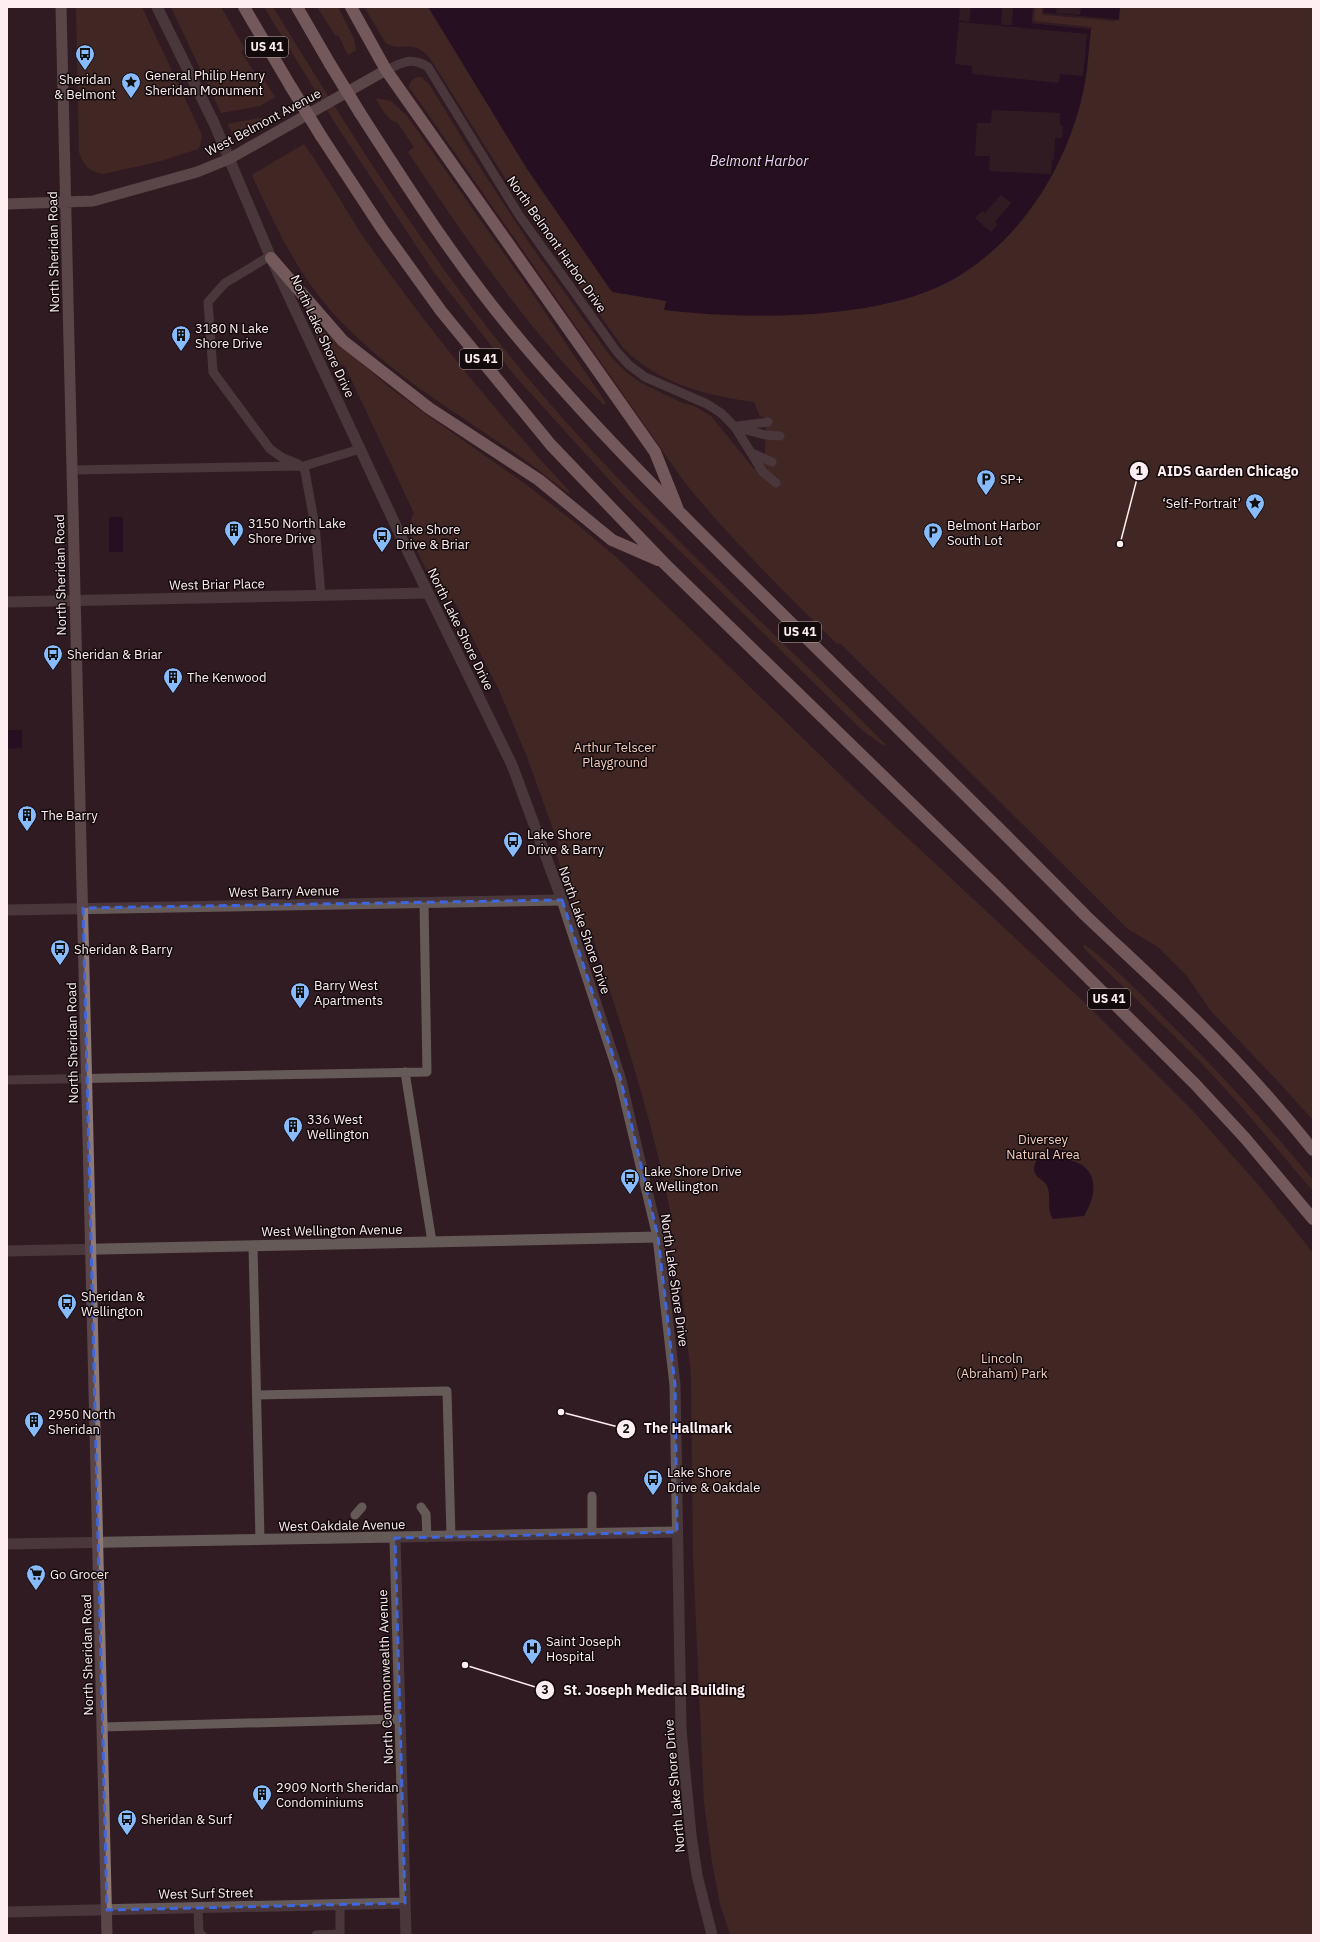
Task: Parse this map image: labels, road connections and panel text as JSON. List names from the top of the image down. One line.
{"streets":{"highway":["US 41"],"main road":["West Belmont Avenue","North Sheridan Road"],"street":["North Lake Shore Drive","West Briar Place","West Barry Avenue","West Wellington Avenue","West Oakdale Avenue","North Commonwealth Avenue","West Surf Street"],"lane":["North Belmont Harbor Drive"]},"crossings":[["West Belmont Avenue","North Belmont Harbor Drive"],["West Belmont Avenue","North Sheridan Road"],["West Belmont Avenue","North Lake Shore Drive"],["North Sheridan Road","West Briar Place"],["North Sheridan Road","West Barry Avenue"],["North Sheridan Road","West Wellington Avenue"],["North Sheridan Road","West Oakdale Avenue"],["North Sheridan Road","West Surf Street"],["North Lake Shore Drive","West Briar Place"],["North Lake Shore Drive","West Barry Avenue"],["North Lake Shore Drive","West Wellington Avenue"],["North Lake Shore Drive","West Oakdale Avenue"],["West Oakdale Avenue","North Commonwealth Avenue"],["North Commonwealth Avenue","West Surf Street"]],"water":["Belmont Harbor"],"parks":["Arthur Telscer Playground","Diversey Natural Area","Lincoln (Abraham) Park"],"places":{"bus stop":["Sheridan & Belmont","Lake Shore Drive & Briar","Sheridan & Briar","Lake Shore Drive & Barry","Sheridan & Barry","Lake Shore Drive & Wellington","Sheridan & Wellington","Lake Shore Drive & Oakdale","Sheridan & Surf"],"place":["General Philip Henry Sheridan Monument","‘Self-Portrait’"],"building":["3180 N Lake Shore Drive","3150 North Lake Shore Drive","The Kenwood","The Barry","Barry West Apartments","336 West Wellington","2950 North Sheridan","2909 North Sheridan Condominiums"],"parking":["SP+","Belmont Harbor South Lot"],"other":["AIDS Garden Chicago","The Hallmark","St. Joseph Medical Building"],"supermarket":["Go Grocer"],"hospital":["Saint Joseph Hospital"]}}
